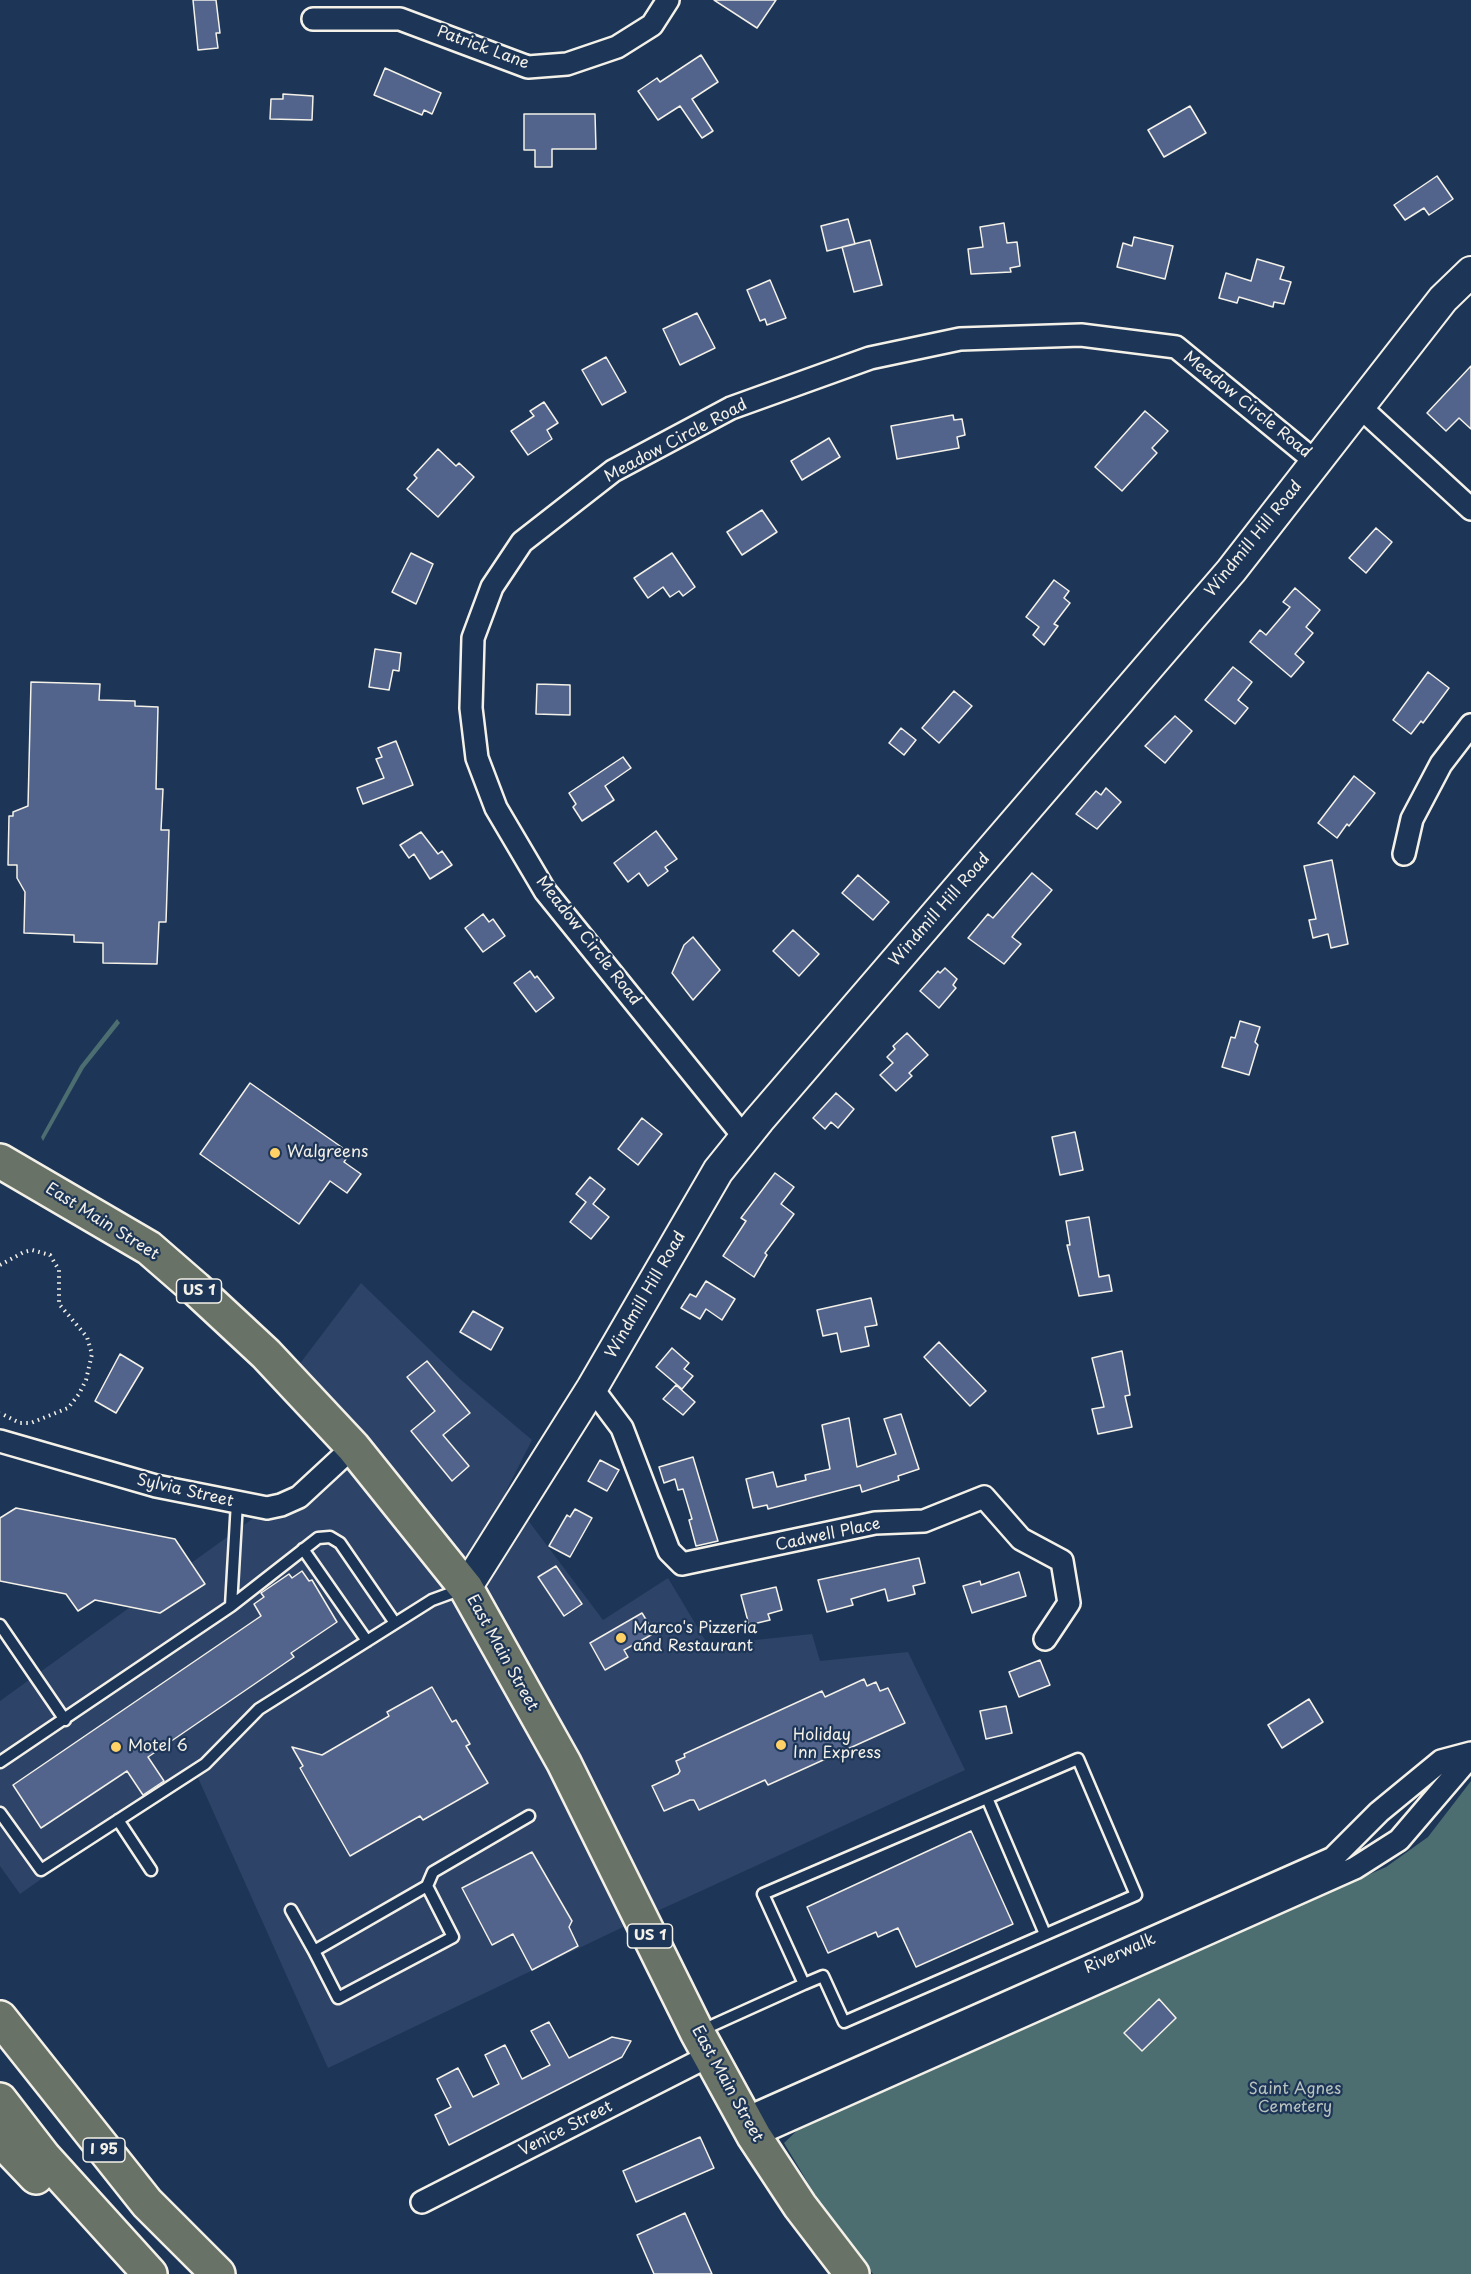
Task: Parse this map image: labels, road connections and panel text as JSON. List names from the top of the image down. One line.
{"streets":{"main road":["East Main Street","US 1","I 95"],"street":["Patrick Lane","Meadow Circle Road","Windmill Hill Road","Sylvia Street","Cadwell Place","Riverwalk","Venice Street"]},"crossings":[["Meadow Circle Road","Windmill Hill Road"],["Windmill Hill Road","East Main Street"],["Windmill Hill Road","Cadwell Place"],["East Main Street","Sylvia Street"],["East Main Street","Riverwalk"],["East Main Street","Venice Street"]],"parks":["Saint Agnes Cemetery"],"places":["Walgreens","Marco's Pizzeria and Restaurant","Holiday Inn Express","Motel 6"]}
